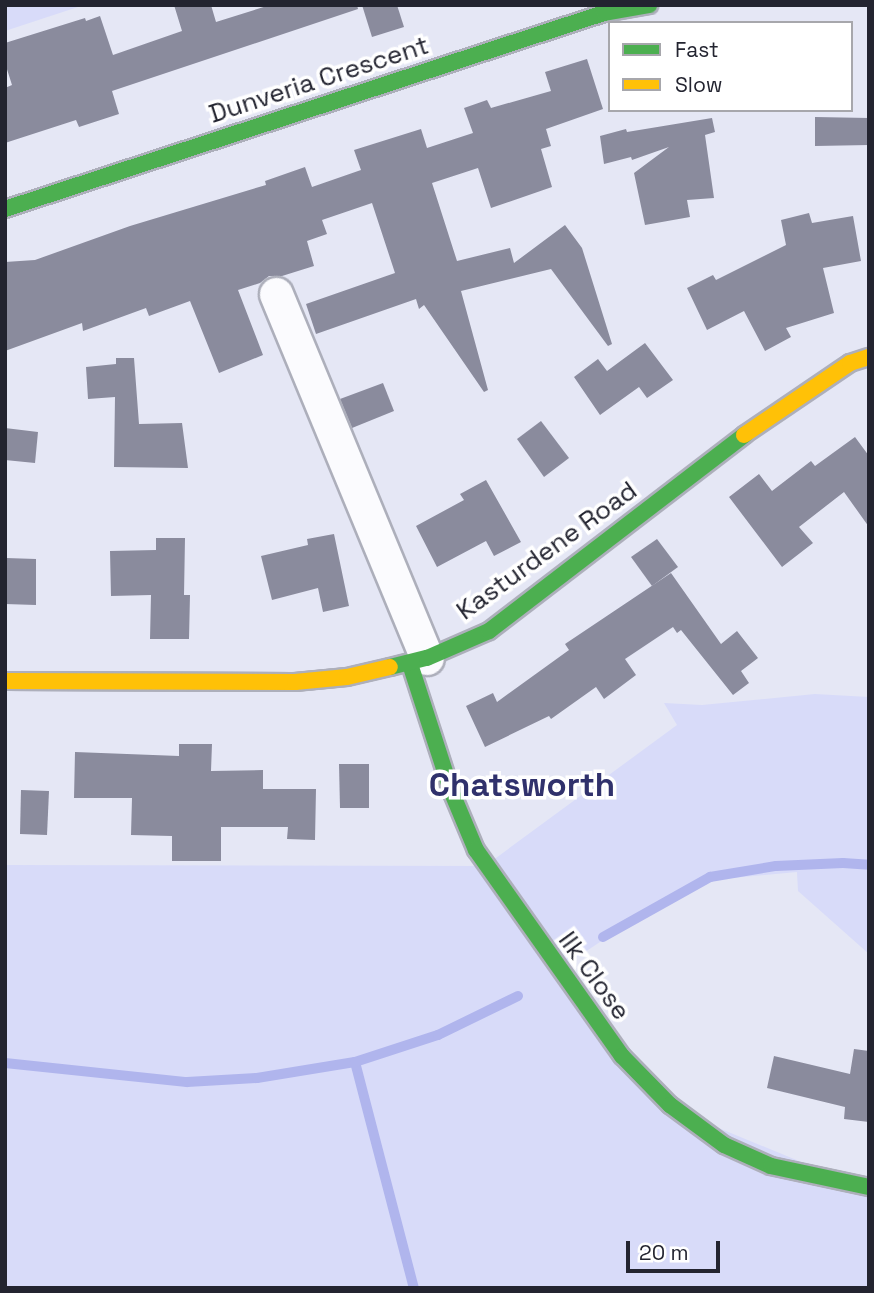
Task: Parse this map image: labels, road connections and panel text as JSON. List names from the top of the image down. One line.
{"streets":{"street":["Dunveria Crescent","Kasturdene Road","Ilk Close"]},"crossings":[["Kasturdene Road","Ilk Close"]],"districts":["Chatsworth"],"legend":["Fast","Slow"],"scale_bar":"20 m"}
